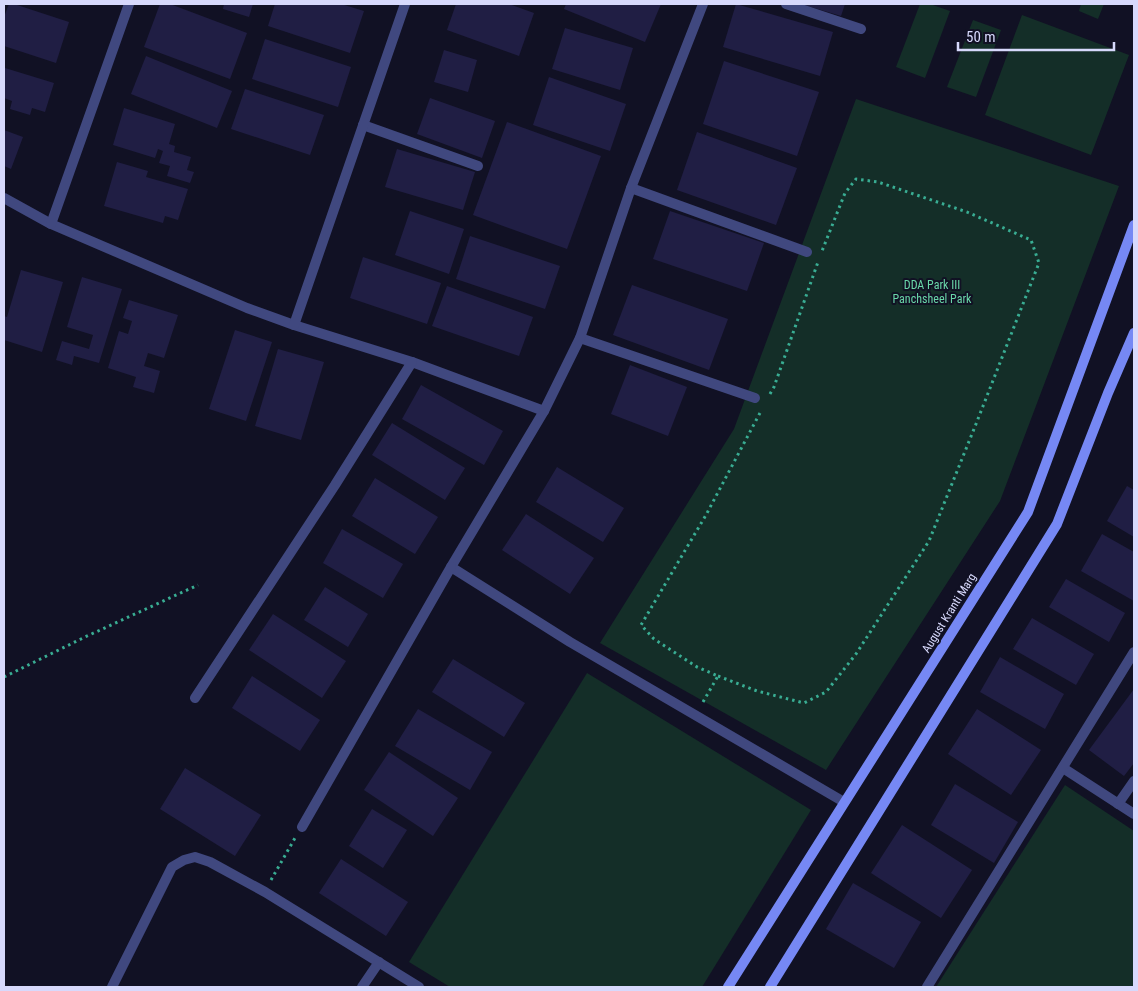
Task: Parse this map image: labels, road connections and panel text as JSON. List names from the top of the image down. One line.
{"streets":{"main road":["August Kranti Marg"]},"parks":["DDA Park III Panchsheel Park"],"scale_bar":"50 m"}
